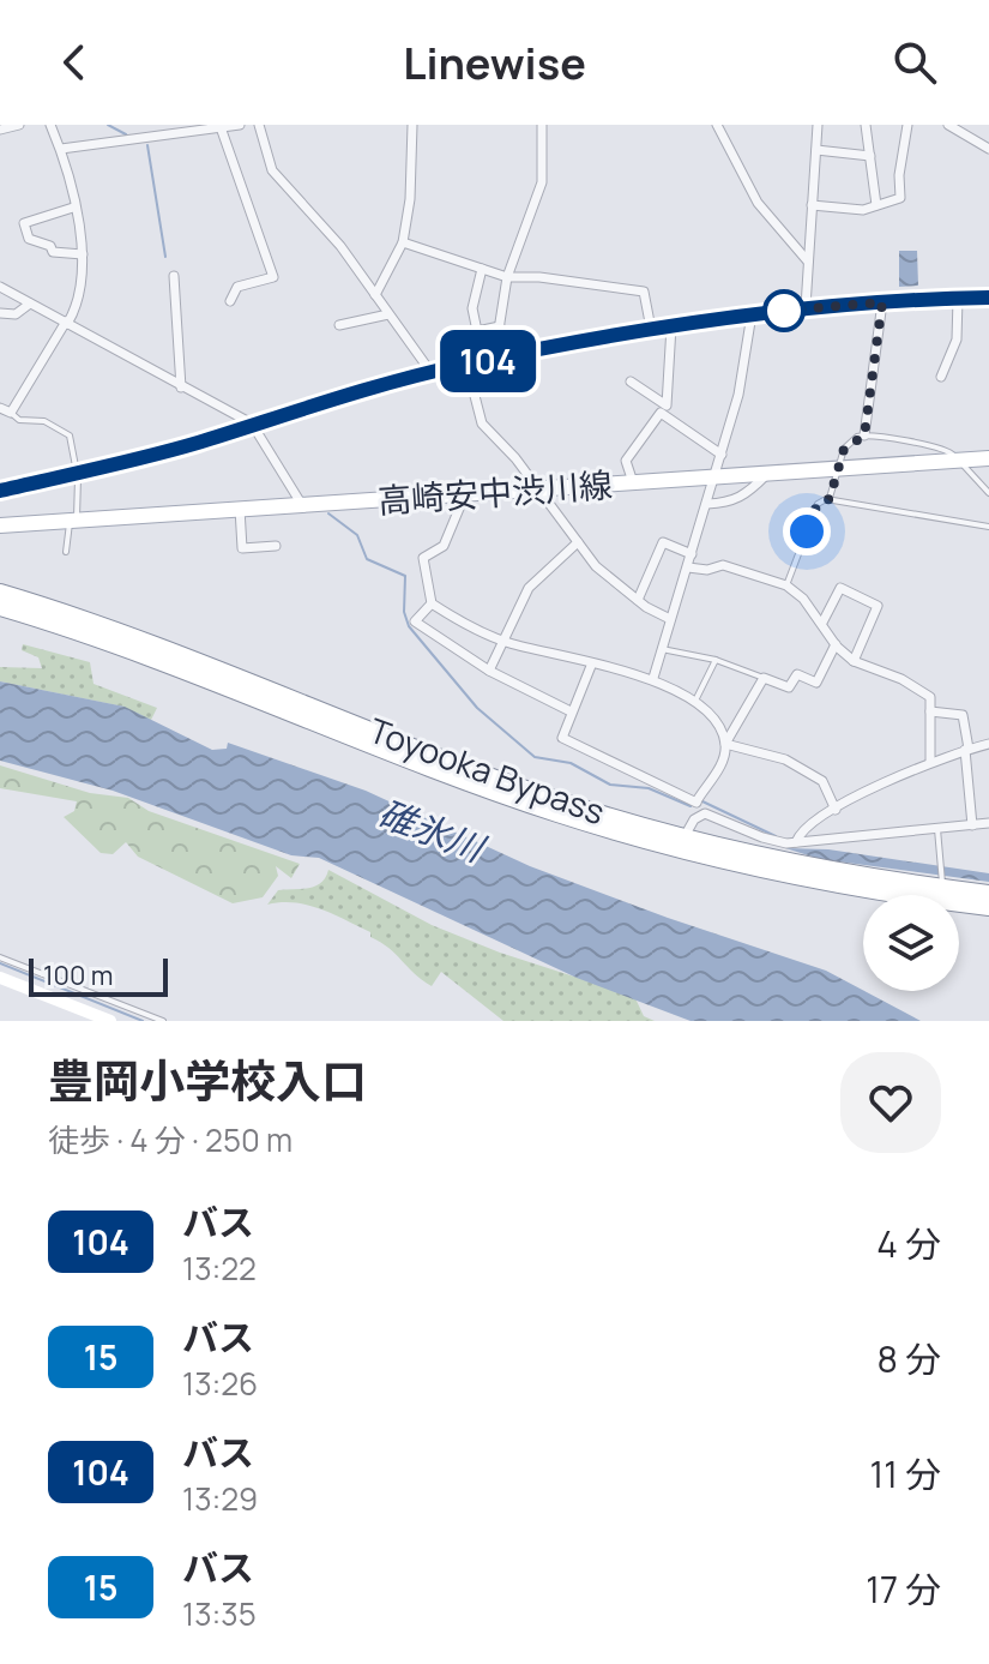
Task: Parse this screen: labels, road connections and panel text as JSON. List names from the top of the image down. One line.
{"streets":{"highway":["Toyooka Bypass"],"main road":["高崎安中渋川線"]},"water":["碓氷川"],"lines":["bus line 104"],"scale_bar":"100 m","page":{"header":"Linewise","on_map":"104","scale":"100 m","heading":["豊岡小学校入口","徒歩 · 4 分 · 250 m"],"list":[{"mark":"104","name":"バス","note":"13:22","value":"4 分"},{"mark":"15","name":"バス","note":"13:26","value":"8 分"},{"mark":"104","name":"バス","note":"13:29","value":"11 分"},{"mark":"15","name":"バス","note":"13:35","value":"17 分"}]}}
